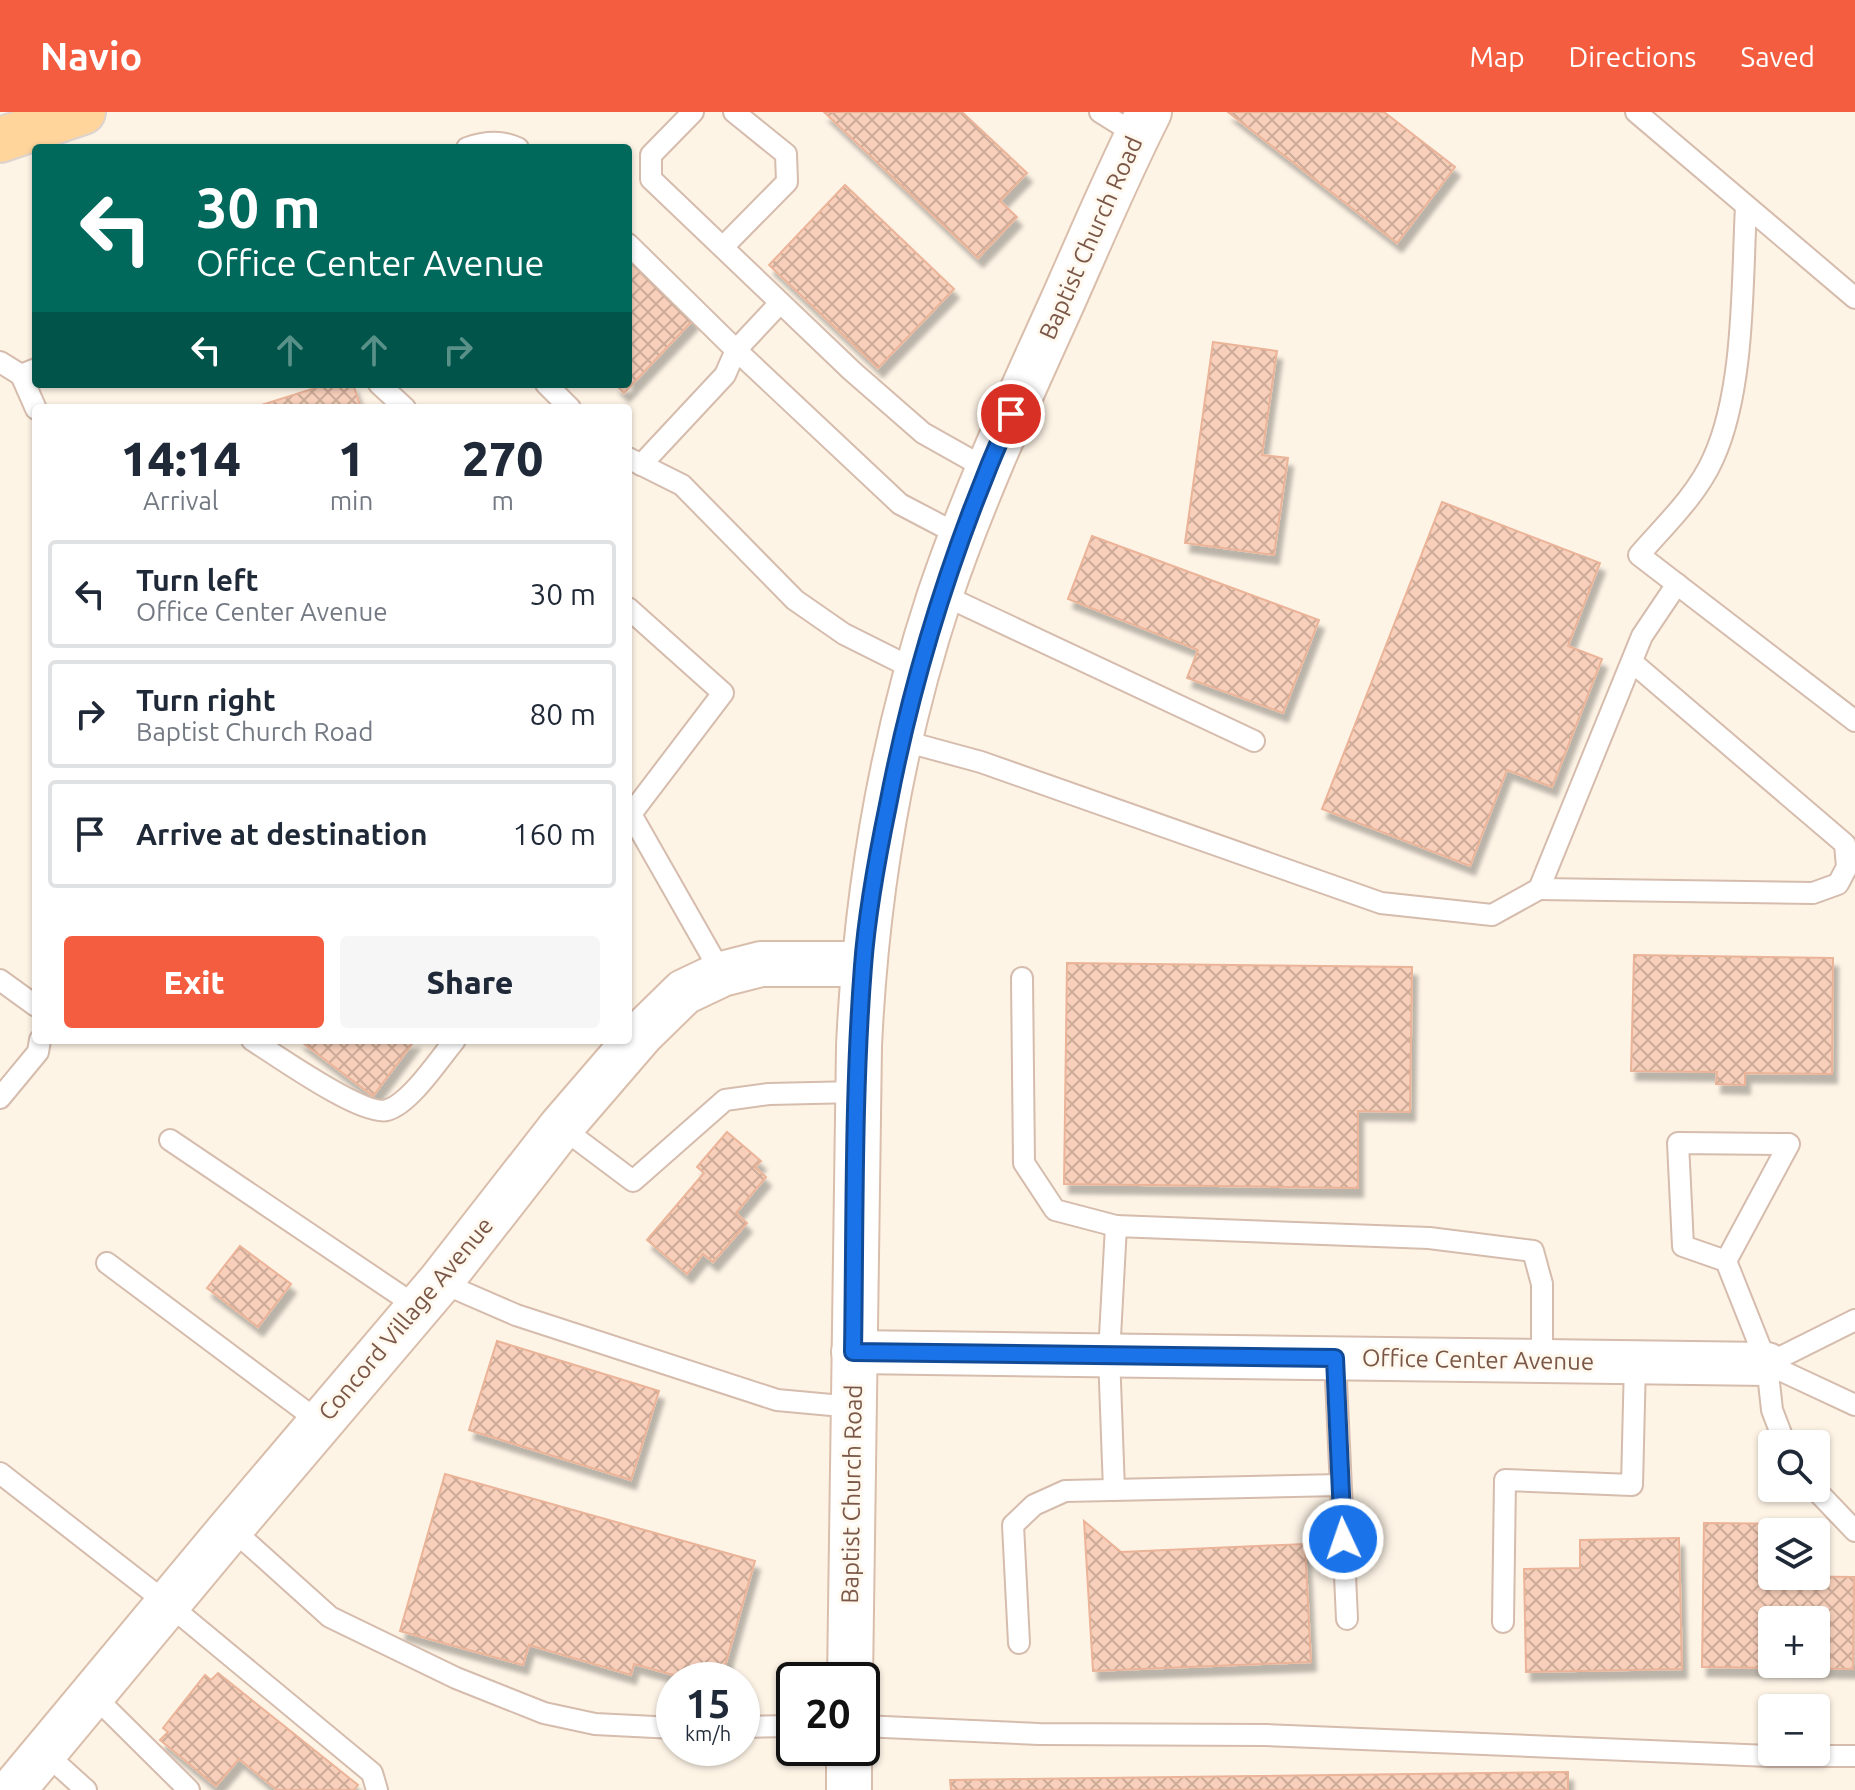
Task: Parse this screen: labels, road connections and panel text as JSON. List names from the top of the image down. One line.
{"streets":{"street":["Baptist Church Road","Concord Village Avenue","Office Center Avenue"]},"crossings":[["Baptist Church Road","Concord Village Avenue"],["Baptist Church Road","Office Center Avenue"]],"page":{"header":"Navio","nav":["Map","Directions","Saved"],"turn":["30 m","Office Center Avenue"],"eta":["14:14","Arrival","1","min","270","m"],"list":[{"name":"Turn left","note":"Office Center Avenue","value":"30 m"},{"name":"Turn right","note":"Baptist Church Road","value":"80 m"},{"name":"Arrive at destination","value":"160 m"}],"buttons":["Exit","Share"],"map_buttons":["+","−"],"speed":"15 km/h","limit":"20"}}
